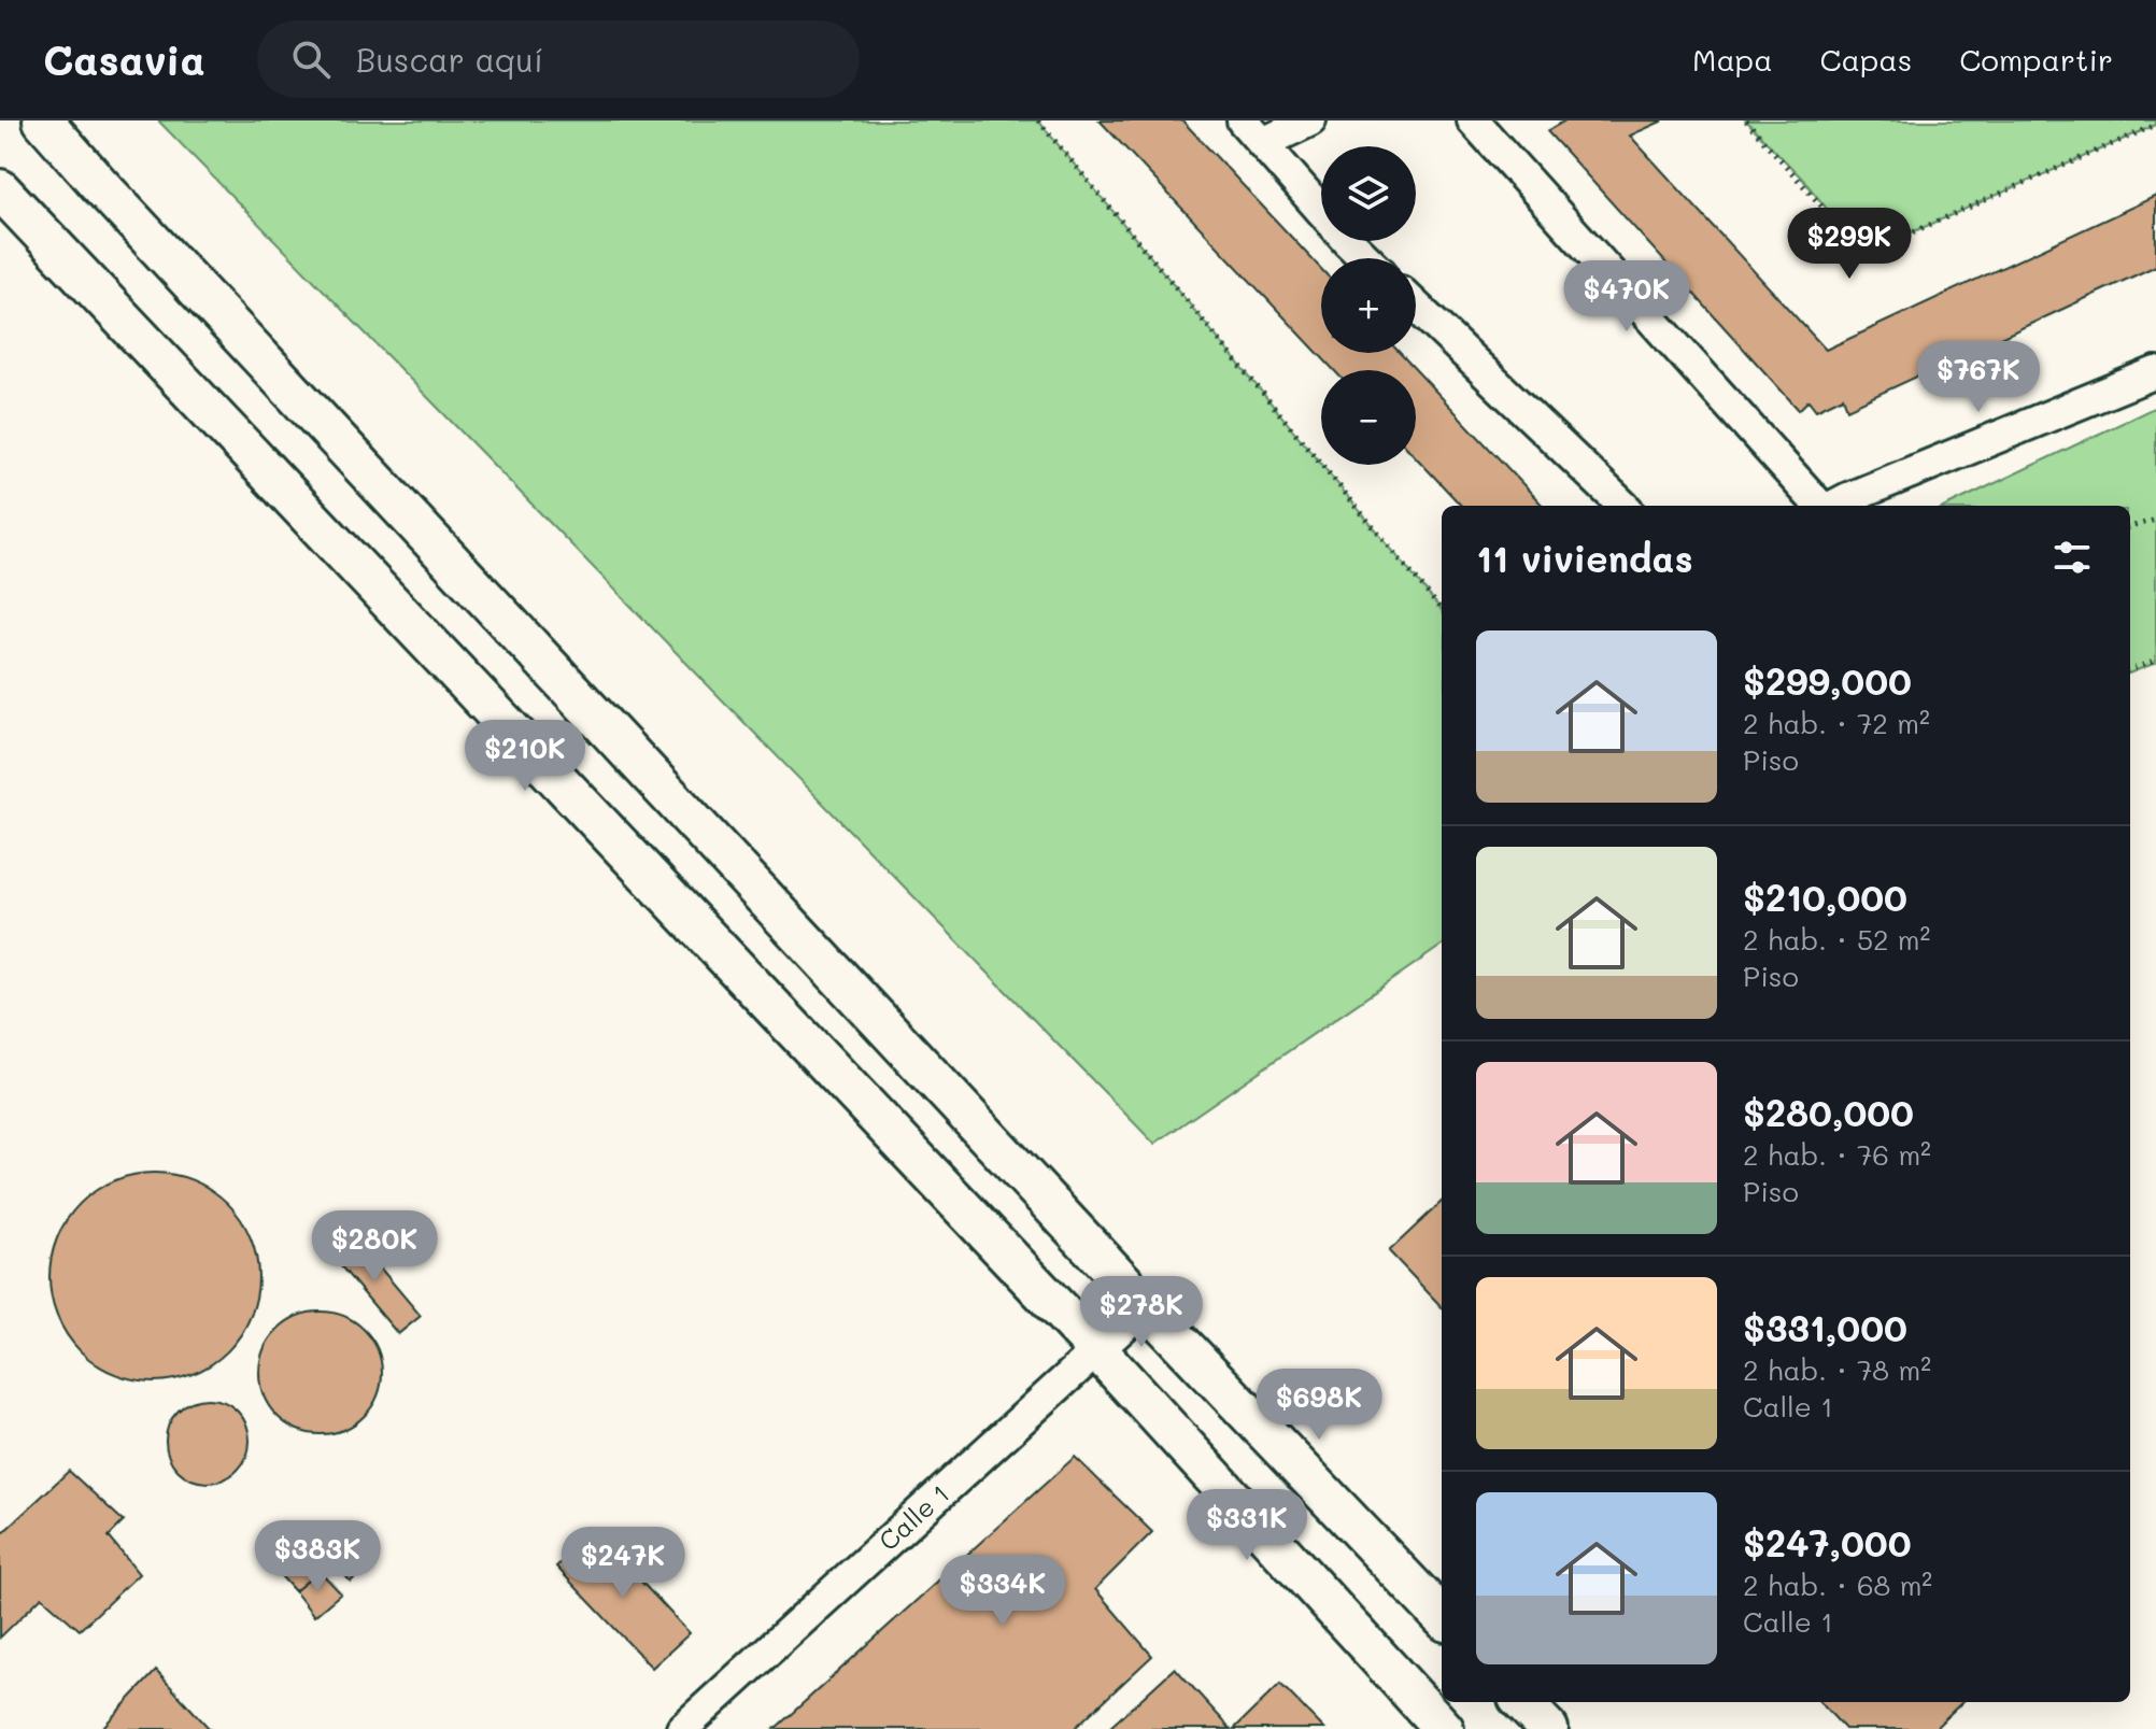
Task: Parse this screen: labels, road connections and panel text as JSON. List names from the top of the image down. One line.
{"streets":{"street":["Calle 1"]},"page":{"header":"Casavia","search":"Buscar aquí","nav":["Mapa","Capas","Compartir"],"map_buttons":["+","−"],"price":["$299K","$470K","$767K","$210K","$280K","$278K","$698K","$331K","$383K","$247K","$334K"],"heading":"11 viviendas","list":[{"name":"$299,000","note":"2 hab. · 72 m² · Piso"},{"name":"$210,000","note":"2 hab. · 52 m² · Piso"},{"name":"$280,000","note":"2 hab. · 76 m² · Piso"},{"name":"$331,000","note":"2 hab. · 78 m² · Calle 1"},{"name":"$247,000","note":"2 hab. · 68 m² · Calle 1"}]}}
